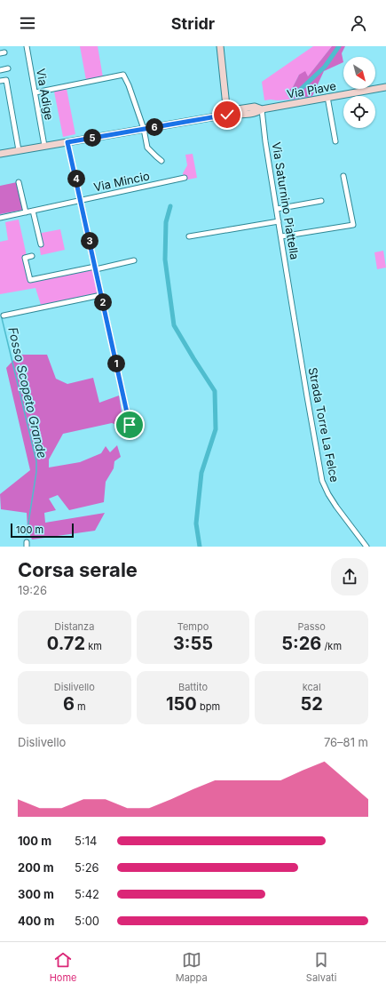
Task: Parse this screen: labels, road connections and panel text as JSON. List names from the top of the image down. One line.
{"streets":{"main road":["Via Piave"],"street":["Via Adige","Via Mincio","Via Saturnino Piattella","Strada Torre La Felce"]},"crossings":[["Via Piave","Via Adige"],["Via Piave","Via Saturnino Piattella"],["Via Saturnino Piattella","Strada Torre La Felce"]],"water":["Fosso Scopeto Grande"],"scale_bar":"100 m","north":"bottom right","page":{"header":"Stridr","pins":["6","5","4","3","2","1"],"scale":"100 m","heading":["Corsa serale","19:26"],"stats":[["Distanza","0.72 km"],["Tempo","3:55"],["Passo","5:26 /km"],["Dislivello","6 m"],["Battito","150 bpm"],["kcal","52"]],"chart":["Dislivello","76–81 m"],"list":[{"name":"100 m","note":"5:14"},{"name":"200 m","note":"5:26"},{"name":"300 m","note":"5:42"},{"name":"400 m","note":"5:00"}],"tabs":["Home","Mappa","Salvati"]}}
